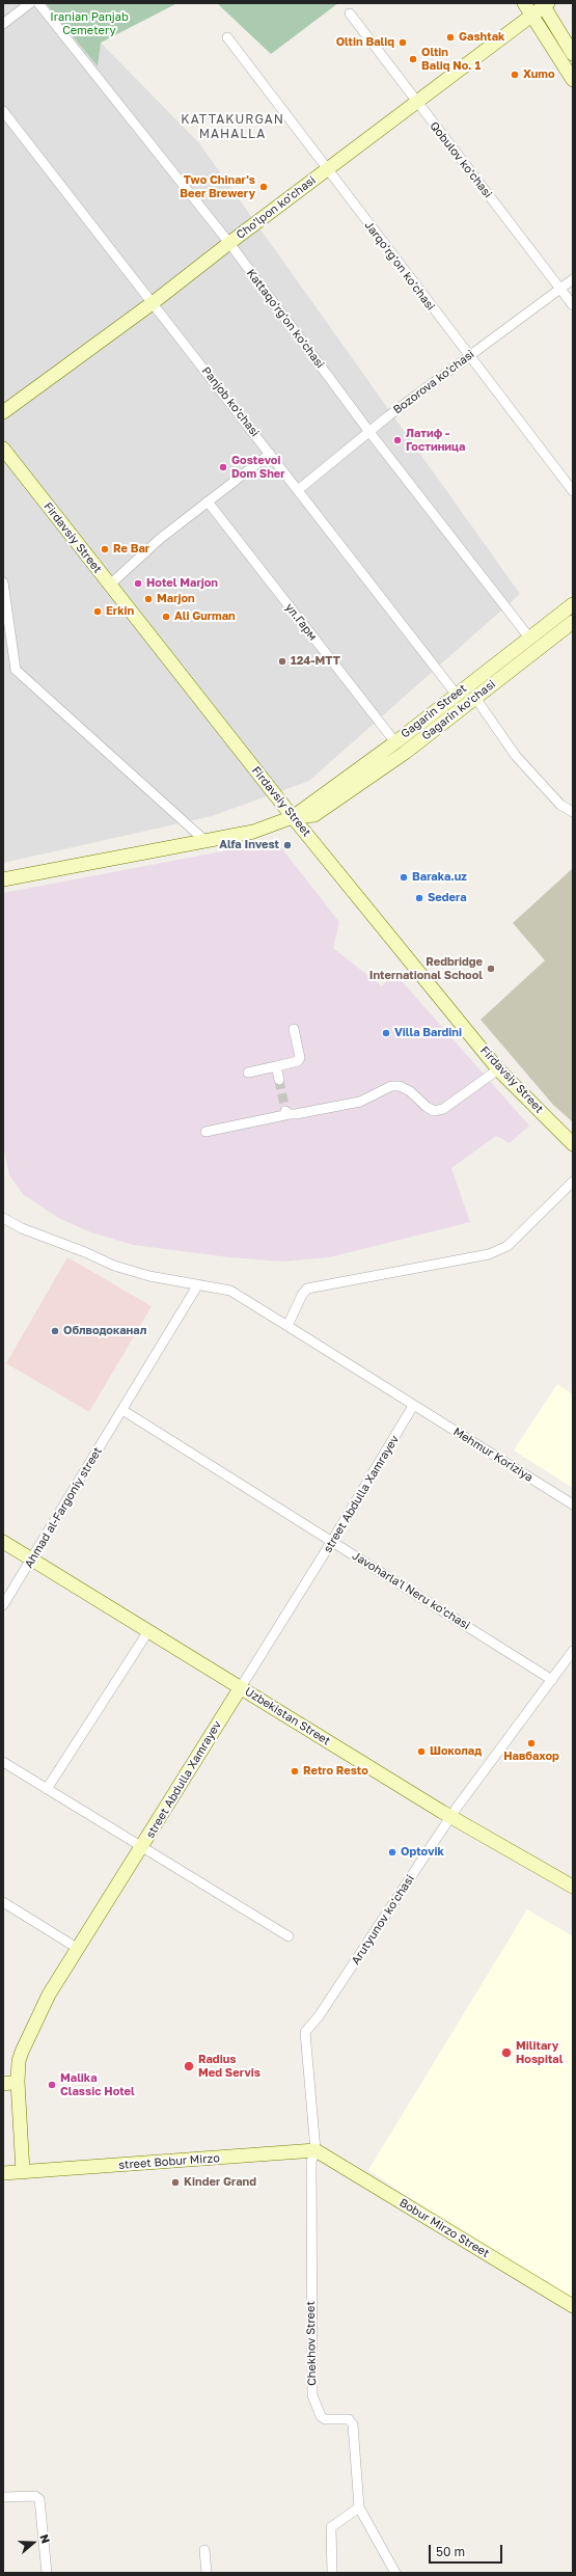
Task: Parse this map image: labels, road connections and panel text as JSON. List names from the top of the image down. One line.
{"streets":{"main road":["Cho'lpon ko'chasi","Firdavsiy Street","Gagarin ko'chasi","Gagarin Street","street Abdulla Xamrayev","Uzbekistan Street","street Bobur Mirzo","Bobur Mirzo Street"],"street":["Qobulov ko'chasi","Jarqo'rg'on ko'chasi","Kattaqo'rg'on ko'chasi","Bozorova ko'chasi","Panjob ko'chasi","ул.Гарм","Mehmur Koriziya","Ahmad al-Fargoniy street","Javoharla'l Neru ko'chasi","Arutyunov ko'chasi","Chekhov Street"]},"crossings":[["Qobulov ko'chasi","Cho'lpon ko'chasi"],["Qobulov ko'chasi","Bozorova ko'chasi"],["Cho'lpon ko'chasi","Jarqo'rg'on ko'chasi"],["Cho'lpon ko'chasi","Kattaqo'rg'on ko'chasi"],["Cho'lpon ko'chasi","Panjob ko'chasi"],["Jarqo'rg'on ko'chasi","Bozorova ko'chasi"],["Kattaqo'rg'on ko'chasi","Bozorova ko'chasi"],["Kattaqo'rg'on ko'chasi","Gagarin Street"],["Bozorova ko'chasi","Panjob ko'chasi"],["Panjob ko'chasi","Gagarin Street"],["Firdavsiy Street","Gagarin ko'chasi"],["Firdavsiy Street","Gagarin Street"],["ул.Гарм","Gagarin Street"],["Gagarin ko'chasi","Gagarin Street"],["Mehmur Koriziya","street Abdulla Xamrayev"],["Mehmur Koriziya","Ahmad al-Fargoniy street"],["street Abdulla Xamrayev","Javoharla'l Neru ko'chasi"],["street Abdulla Xamrayev","Uzbekistan Street"],["street Abdulla Xamrayev","street Bobur Mirzo"],["Ahmad al-Fargoniy street","Javoharla'l Neru ko'chasi"],["Ahmad al-Fargoniy street","Uzbekistan Street"],["Javoharla'l Neru ko'chasi","Arutyunov ko'chasi"],["Uzbekistan Street","Arutyunov ko'chasi"],["Arutyunov ko'chasi","street Bobur Mirzo"],["Arutyunov ko'chasi","Bobur Mirzo Street"],["Arutyunov ko'chasi","Chekhov Street"],["street Bobur Mirzo","Bobur Mirzo Street"],["street Bobur Mirzo","Chekhov Street"],["Bobur Mirzo Street","Chekhov Street"]],"districts":["KATTAKURGAN MAHALLA"],"parks":["Iranian Panjab Cemetery"],"places":["Gashtak","Oltin Baliq","Oltin Baliq No. 1","Xumo","Two Chinar's Beer Brewery","Латиф - Гостиница","Gostevoi Dom Sher","Re Bar","Hotel Marjon","Marjon","Erkin","Ali Gurman","124-MTT","Alfa Invest","Baraka.uz","Sedera","Redbridge International School","Villa Bardini","Облводоканал","Навбахор","Шоколад","Retro Resto","Optovik","Military Hospital","Radius Med Servis","Malika Classic Hotel","Kinder Grand"],"scale_bar":"50 m","north":"right"}
